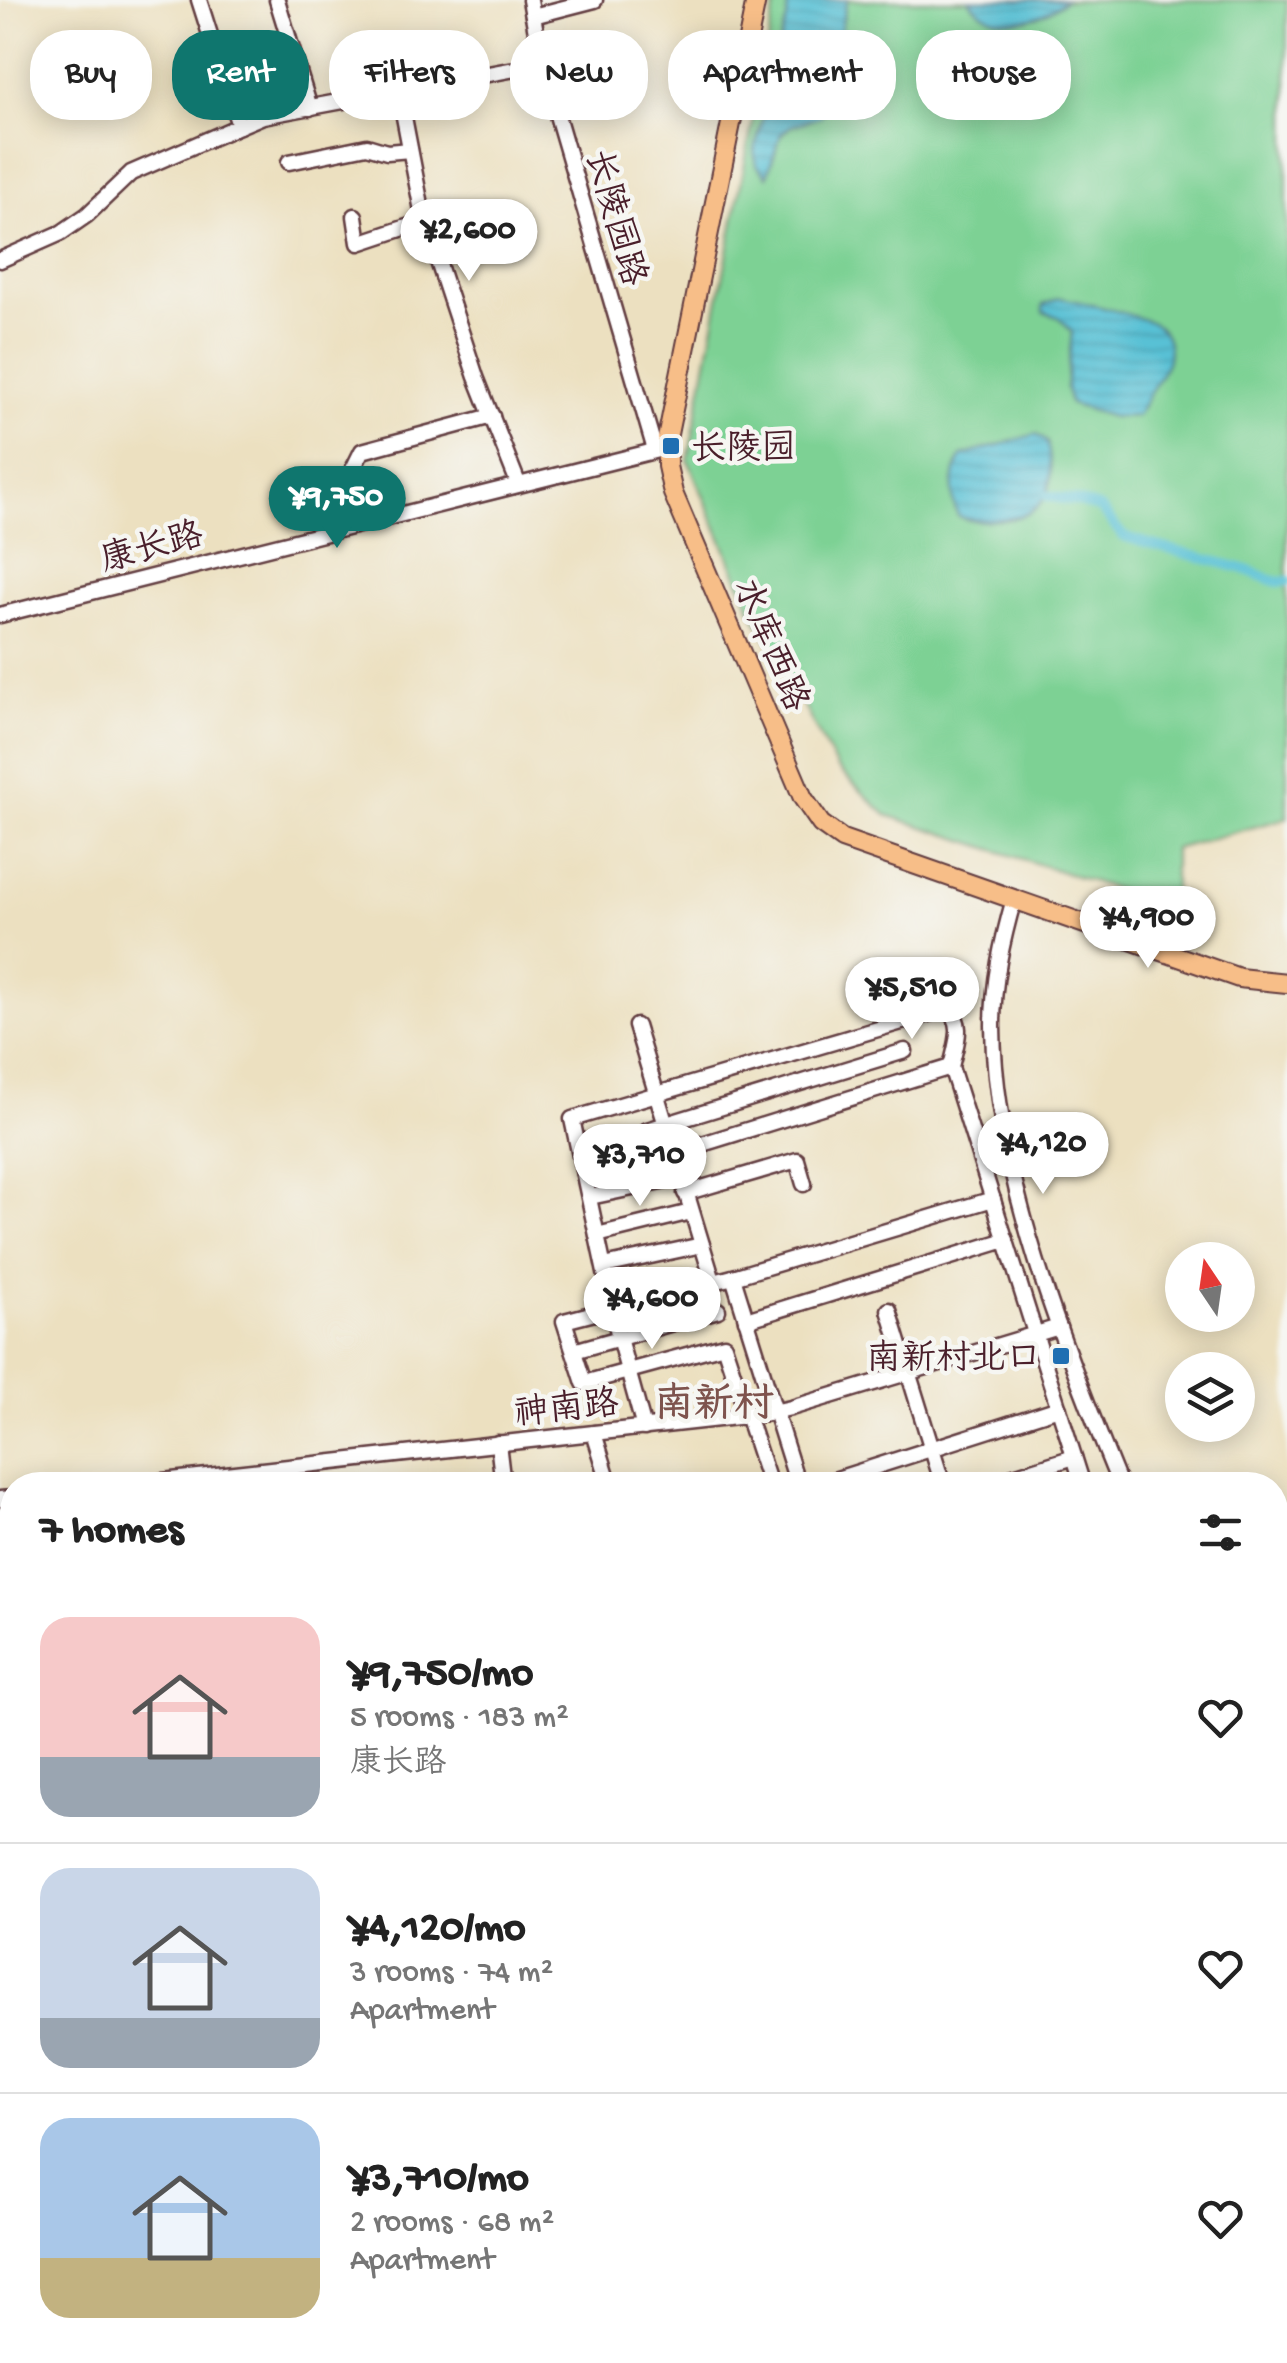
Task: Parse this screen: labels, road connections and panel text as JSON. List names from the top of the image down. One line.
{"streets":{"main road":["水库西路"],"street":["长陵园路","康长路","神南路"]},"crossings":[["长陵园路","康长路"],["长陵园路","水库西路"],["康长路","水库西路"]],"districts":["南新村"],"places":{"transit":["长陵园","南新村北口"]},"north":"top","page":{"chip":["Buy","Rent","Filters","New","Apartment","House"],"price":["¥2,600","¥9,750","¥4,900","¥5,510","¥4,120","¥3,710","¥4,600"],"heading":"7 homes","list":[{"name":"¥9,750/mo","note":"5 rooms · 183 m² · 康长路"},{"name":"¥4,120/mo","note":"3 rooms · 74 m² · Apartment"},{"name":"¥3,710/mo","note":"2 rooms · 68 m² · Apartment"}]}}
